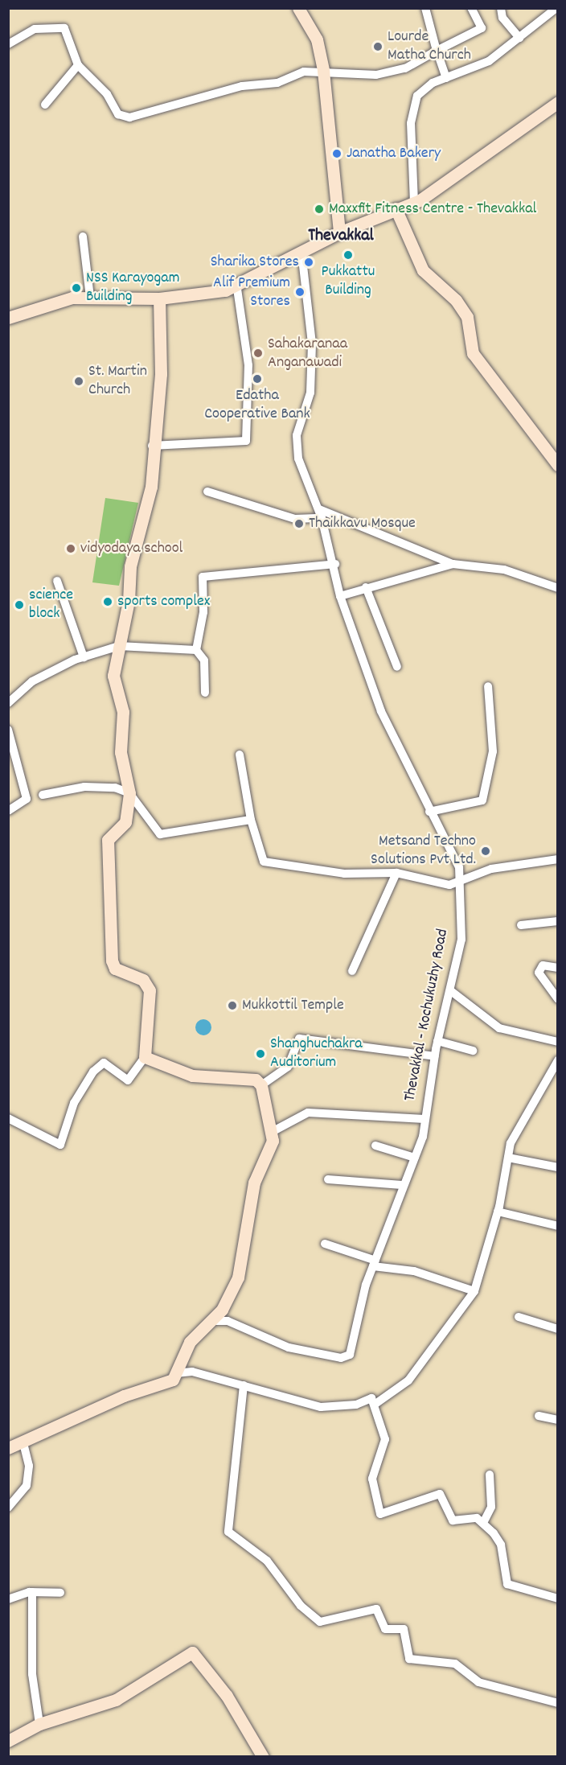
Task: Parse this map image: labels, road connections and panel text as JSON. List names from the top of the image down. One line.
{"streets":{"street":["Thevakkal - Kochukuzhy Road"]},"districts":["Thevakkal"],"places":["Lourde Matha Church","Janatha Bakery","Maxxfit Fitness Centre - Thevakkal","Pukkattu Building","Sharika Stores","NSS Karayogam Building","Alif Premium Stores","Sahakaranaa Anganawadi","Edatha Cooperative Bank","St. Martin Church","Thaikkavu Mosque","vidyodaya school","sports complex","science block","Metsand Techno Solutions Pvt Ltd.","Mukkottil Temple","Shanghuchakra Auditorium"]}
